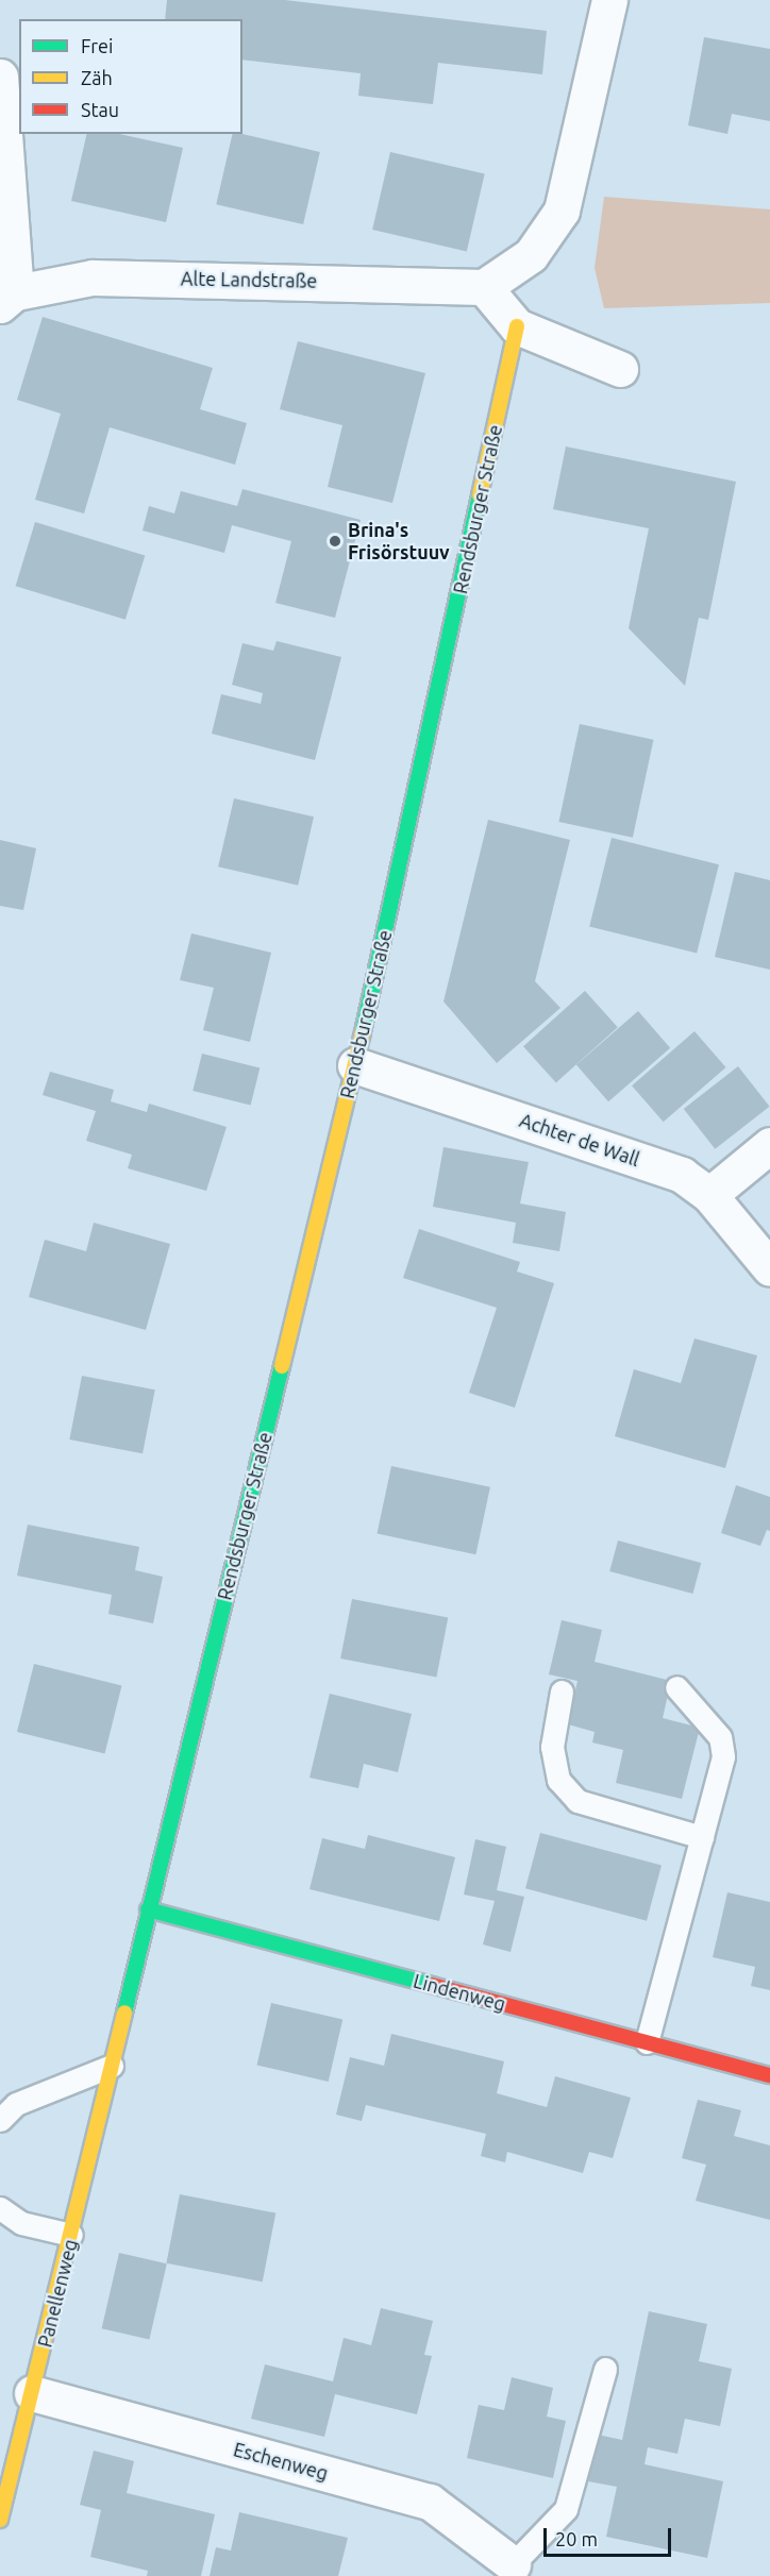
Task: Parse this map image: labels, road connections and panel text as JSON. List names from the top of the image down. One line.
{"streets":{"street":["Alte Landstraße","Rendsburger Straße","Achter de Wall","Lindenweg","Panellenweg","Eschenweg"]},"crossings":[["Rendsburger Straße","Achter de Wall"],["Rendsburger Straße","Lindenweg"],["Rendsburger Straße","Panellenweg"],["Panellenweg","Eschenweg"]],"places":["Brina's Frisörstuuv"],"legend":["Frei","Zäh","Stau"],"scale_bar":"20 m"}
